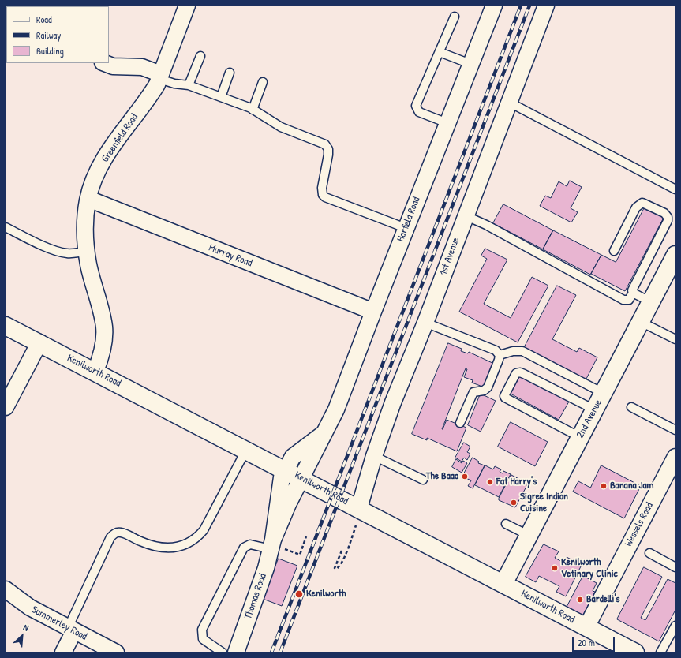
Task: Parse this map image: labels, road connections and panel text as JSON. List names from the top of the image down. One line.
{"streets":{"street":["Greenfield Road","Harfield Road","Murray Road","1st Avenue","Kenilworth Road","2nd Avenue","Wessels Road","Thomas Road","Summerley Road"]},"crossings":[["Greenfield Road","Murray Road"],["Greenfield Road","Kenilworth Road"],["Harfield Road","Murray Road"],["Harfield Road","Kenilworth Road"],["Harfield Road","Thomas Road"],["1st Avenue","Kenilworth Road"],["Kenilworth Road","2nd Avenue"],["Kenilworth Road","Wessels Road"],["Kenilworth Road","Thomas Road"]],"places":["The Baaa","Fat Harry's","Banana Jam","Sigree Indian Cuisine","Kenilworth Vetinary Clinic","Kenilworth","Bardelli's"],"legend":["Road","Railway","Building"],"scale_bar":"20 m","north":"top right"}
